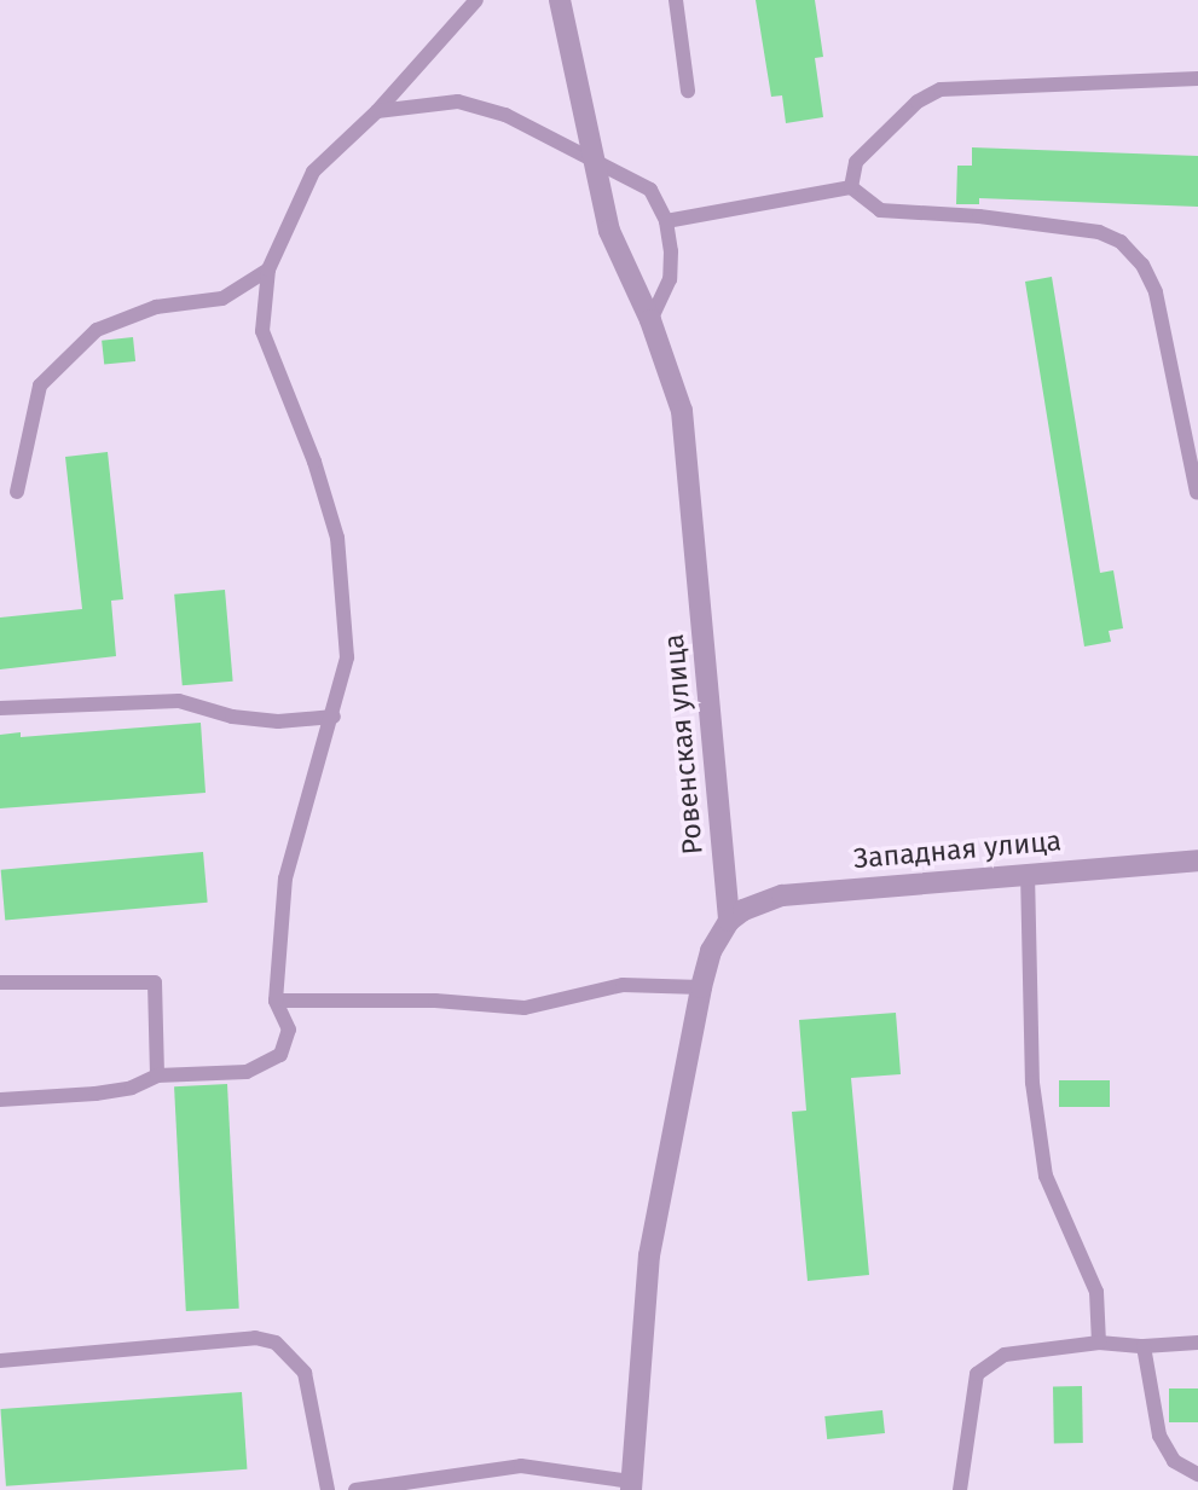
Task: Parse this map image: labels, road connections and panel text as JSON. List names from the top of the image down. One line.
{"streets":{"street":["Ровенская улица","Западная улица"]},"crossings":[["Ровенская улица","Западная улица"]]}
